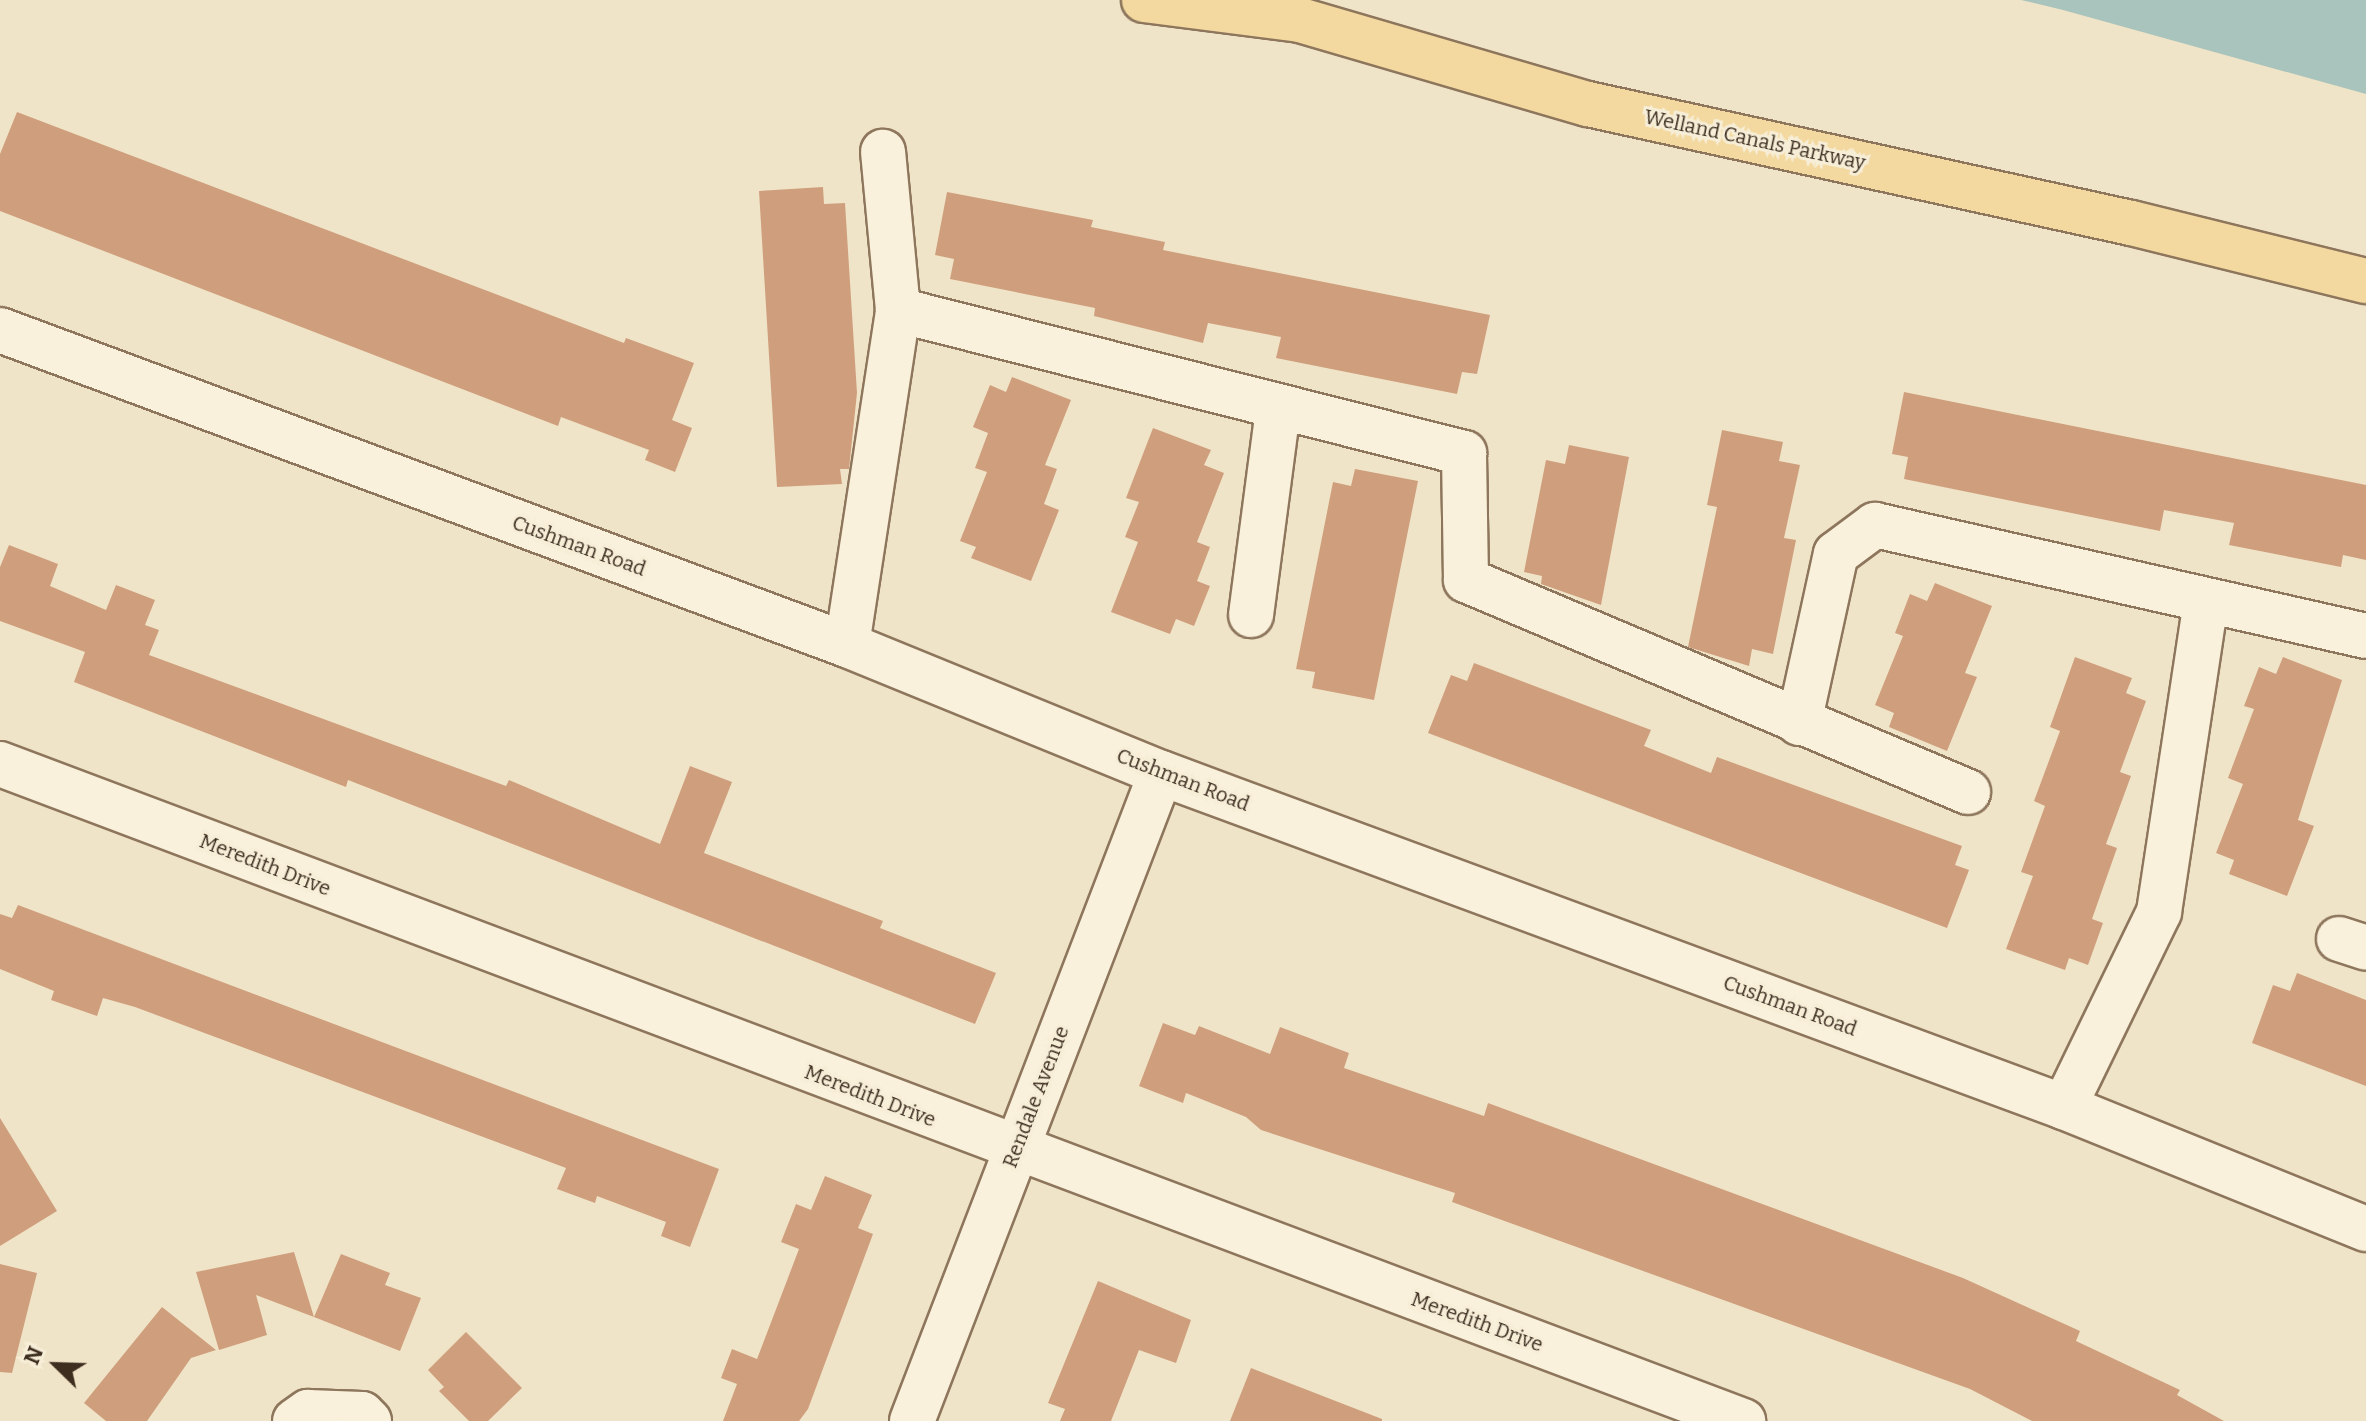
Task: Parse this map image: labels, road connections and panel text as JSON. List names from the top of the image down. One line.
{"streets":{"main road":["Welland Canals Parkway"],"street":["Cushman Road","Meredith Drive","Rendale Avenue"]},"crossings":[["Cushman Road","Rendale Avenue"],["Meredith Drive","Rendale Avenue"]],"north":"top left"}
